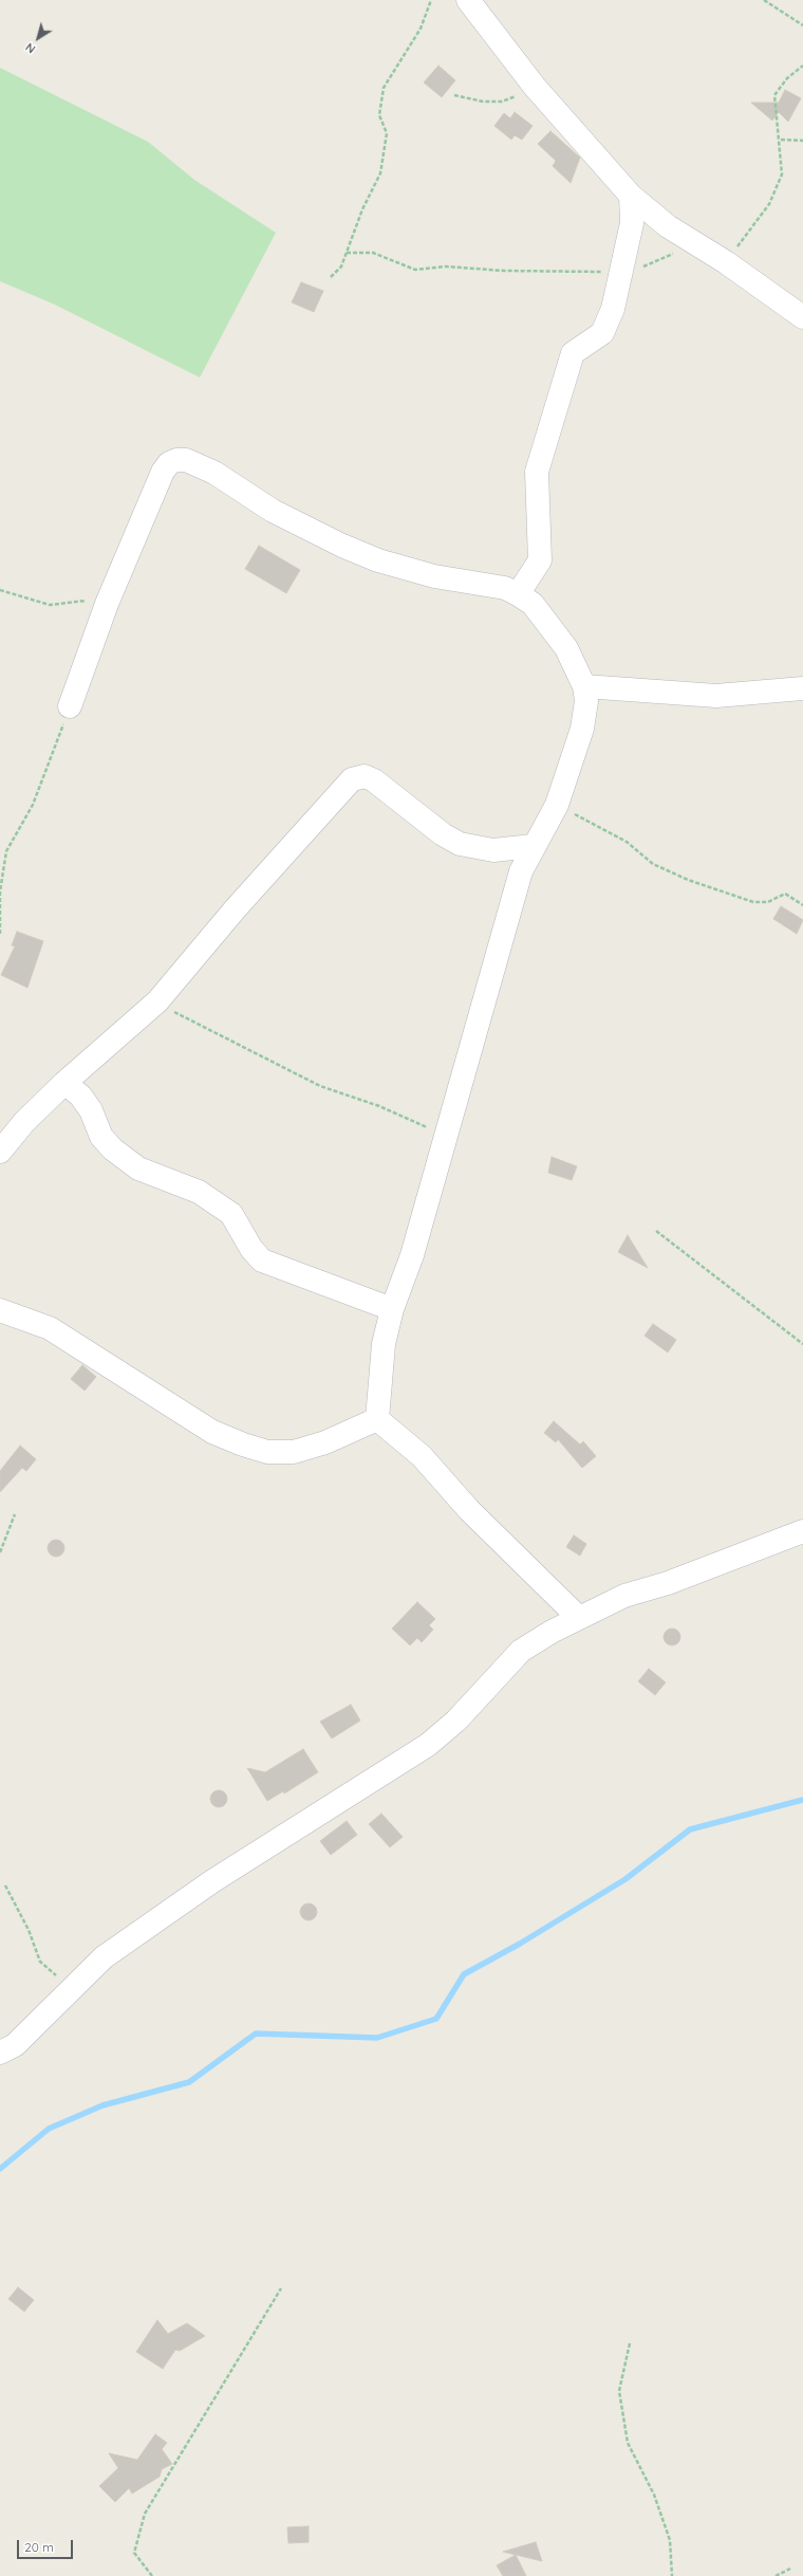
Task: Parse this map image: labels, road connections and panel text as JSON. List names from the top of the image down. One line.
{"scale_bar":"20 m","north":"bottom left"}
